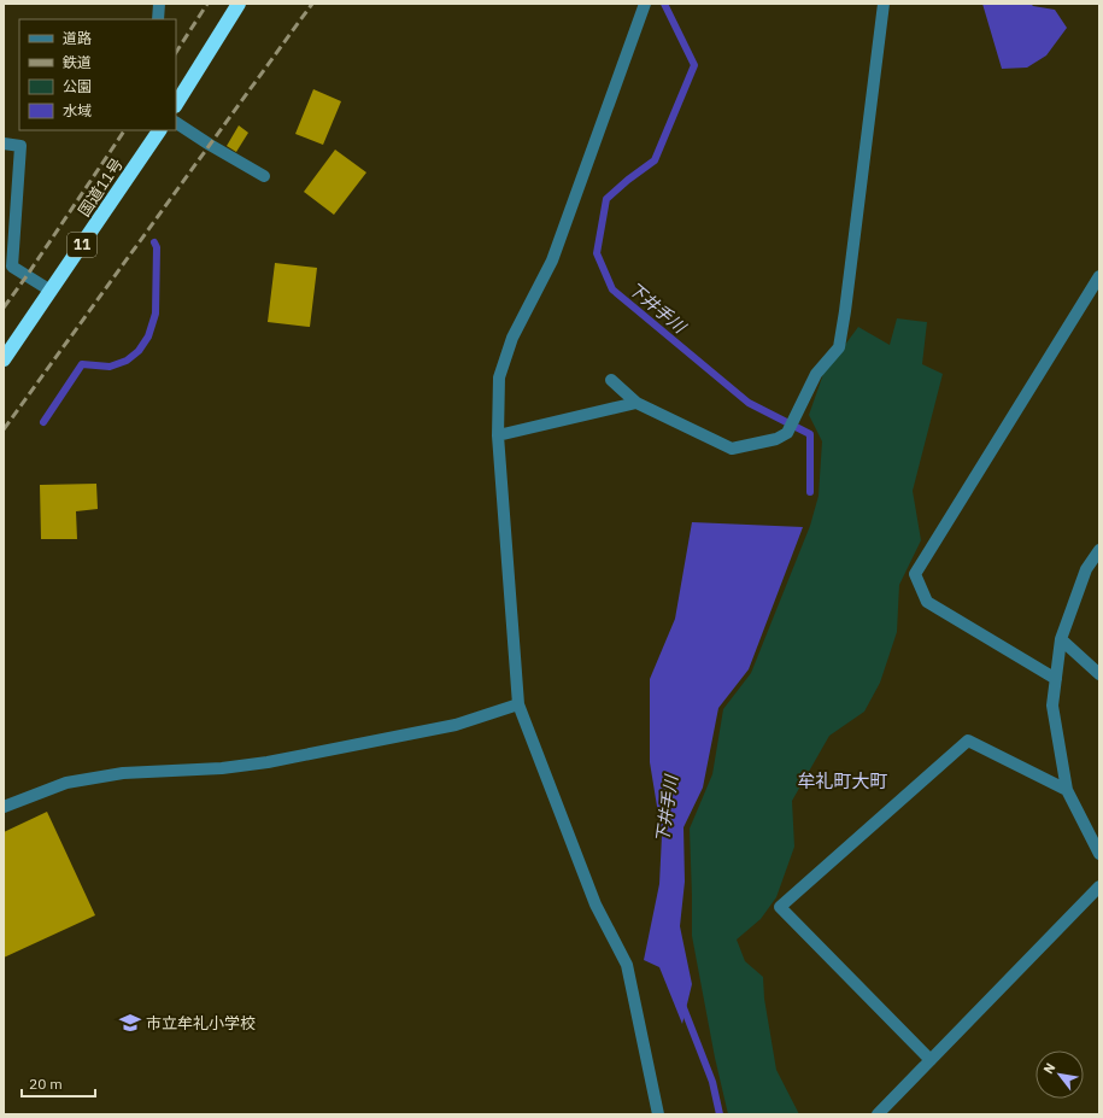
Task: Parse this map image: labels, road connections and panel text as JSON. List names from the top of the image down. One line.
{"streets":{"highway":["国道11号","11"]},"districts":["牟礼町大町"],"water":["下井手川"],"places":{"school or university":["市立牟礼小学校"]},"legend":["道路","鉄道","公園","水域"],"scale_bar":"20 m","north":"top left"}
